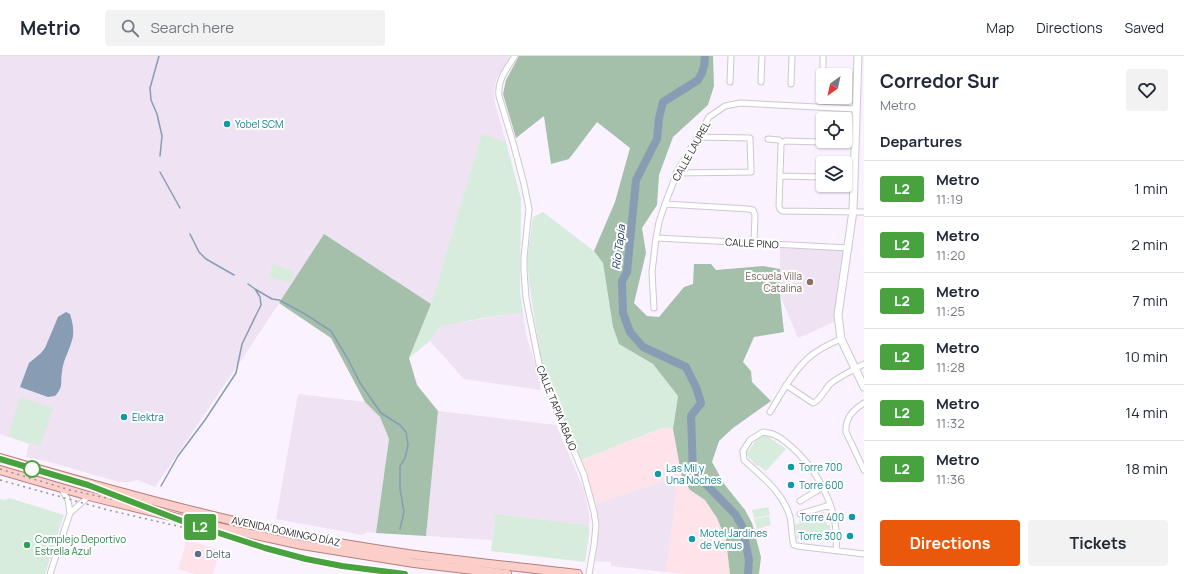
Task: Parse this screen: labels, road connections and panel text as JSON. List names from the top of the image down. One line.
{"streets":{"main road":["AVENIDA DOMINGO DÍAZ"],"street":["CALLE LAUREL","CALLE PINO","CALLE TAPIA ABAJO"]},"crossings":[["CALLE LAUREL","CALLE PINO"]],"water":["Río Tapia"],"places":["Yobel SCM","Escuela Villa Catalina","Elektra","Torre 700","Las Mil y Una Noches","Torre 600","Torre 400","Torre 300","Motel Jardines de Venus","Complejo Deportivo Estrella Azul","Delta"],"lines":["metro line L2"],"north":"bottom left","page":{"header":"Metrio","search":"Search here","nav":["Map","Directions","Saved"],"on_map":"L2","heading":[["Corredor Sur","Metro"],"Departures"],"list":[{"mark":"L2","name":"Metro","note":"11:19","value":"1 min"},{"mark":"L2","name":"Metro","note":"11:20","value":"2 min"},{"mark":"L2","name":"Metro","note":"11:25","value":"7 min"},{"mark":"L2","name":"Metro","note":"11:28","value":"10 min"},{"mark":"L2","name":"Metro","note":"11:32","value":"14 min"},{"mark":"L2","name":"Metro","note":"11:36","value":"18 min"}],"buttons":["Directions","Tickets"]}}
